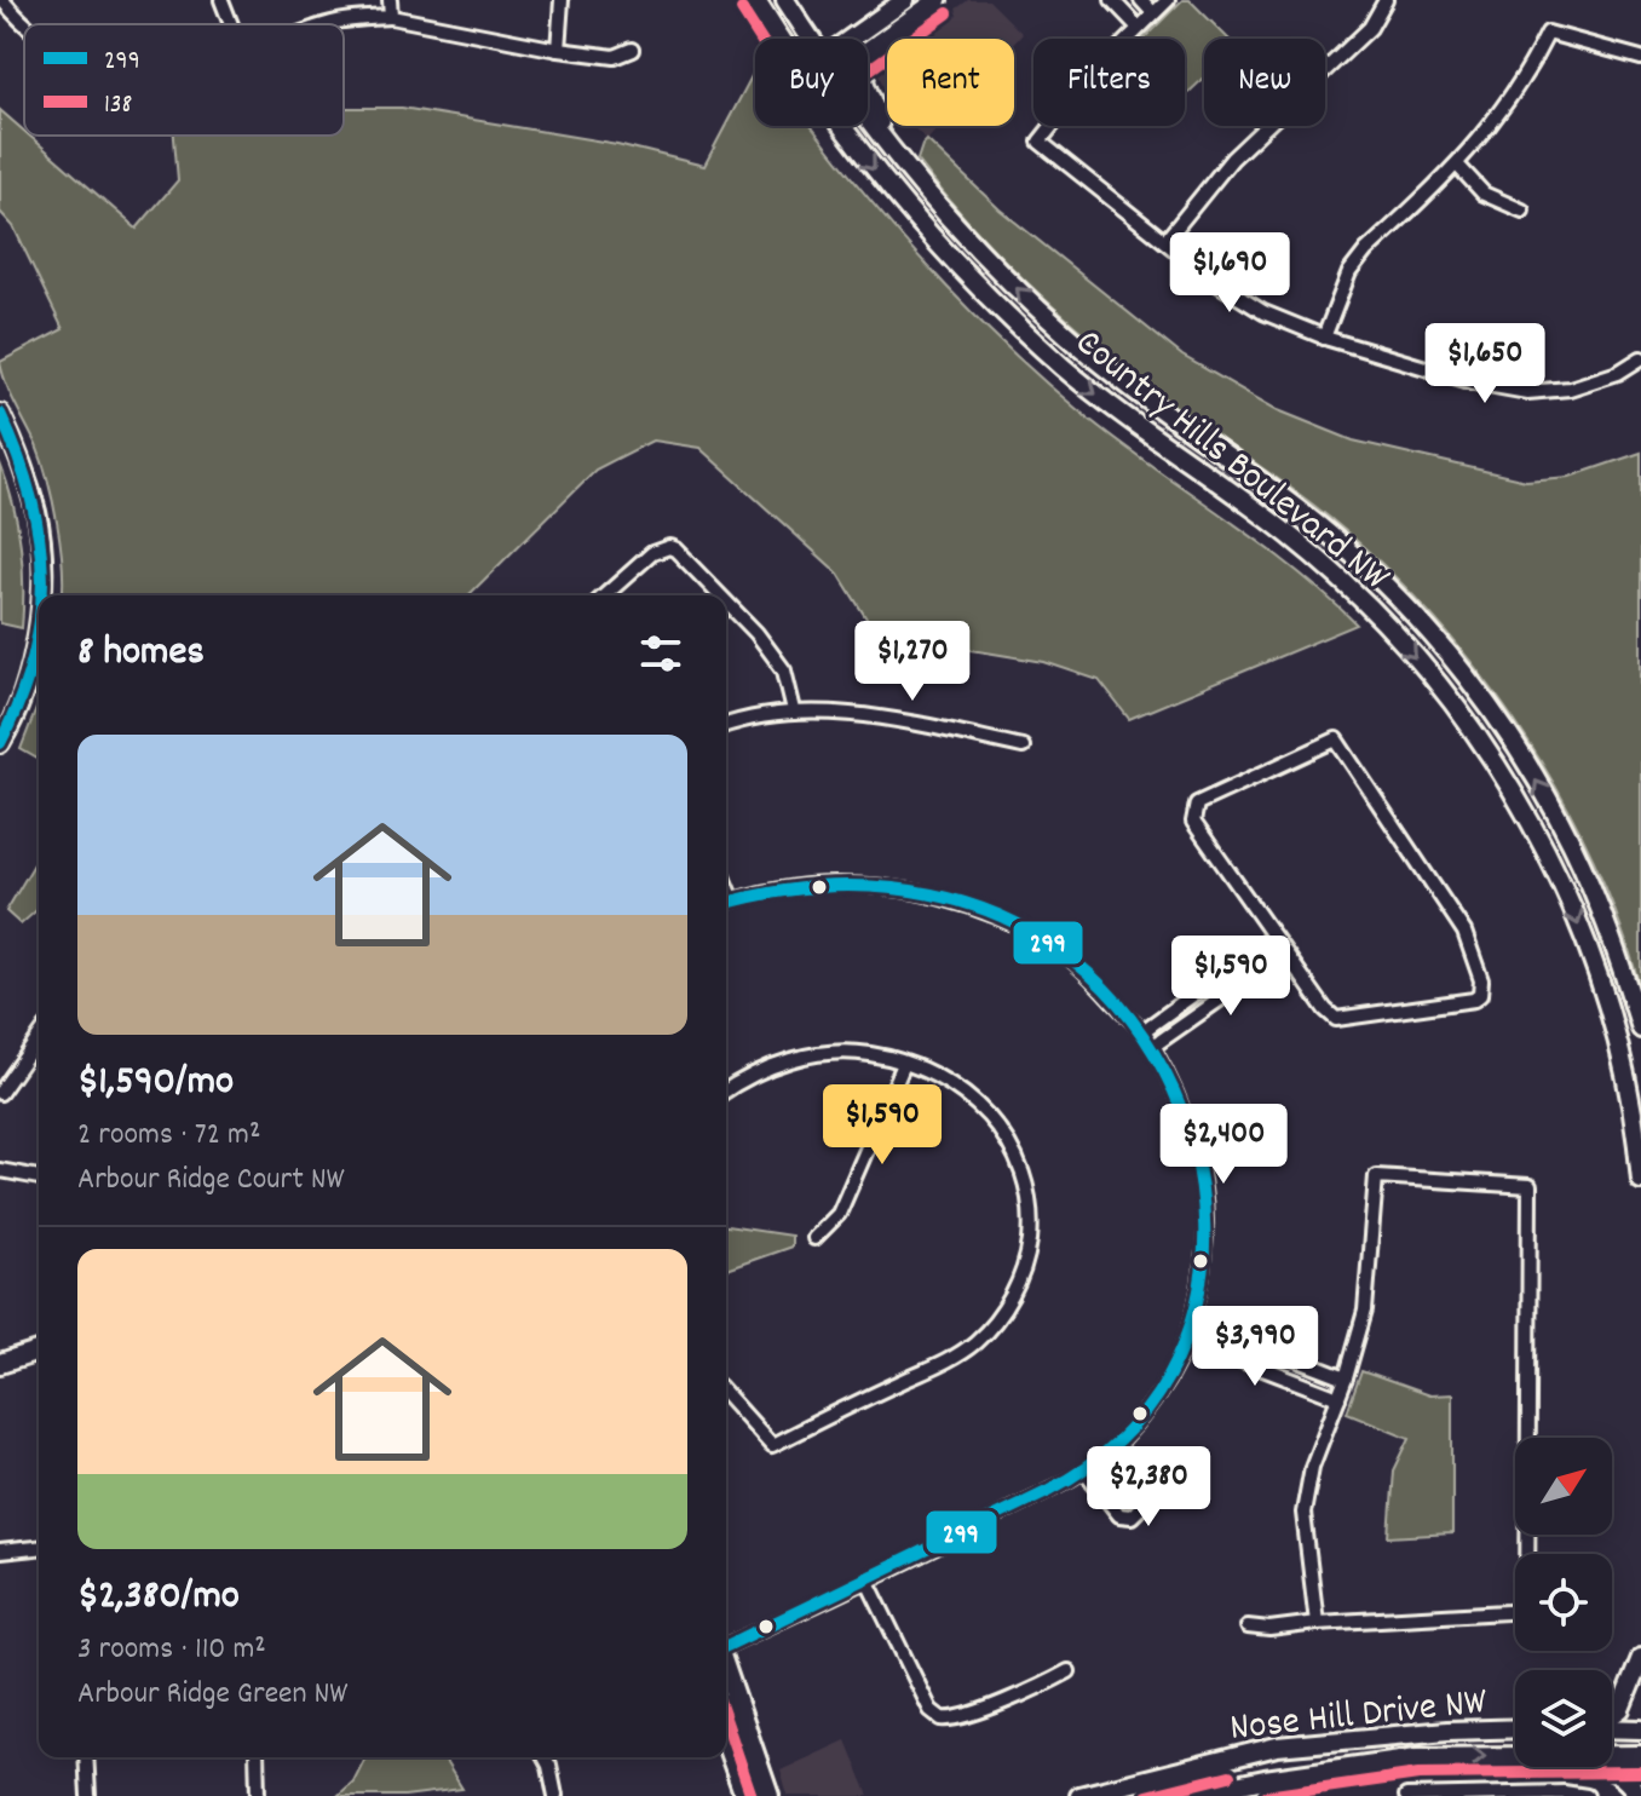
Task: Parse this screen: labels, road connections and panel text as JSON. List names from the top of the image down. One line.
{"streets":{"main road":["Country Hills Boulevard NW","Nose Hill Drive NW"]},"lines":["transit line 138","transit line 299"],"legend":["299","138"],"north":"top right","page":{"chip":["Buy","Rent","Filters","New"],"price":["$1,690","$1,650","$1,270","$1,590","$1,590","$2,400","$3,990","$2,380"],"heading":"8 homes","list":[{"name":"$1,590/mo","note":"2 rooms · 72 m² · Arbour Ridge Court NW"},{"name":"$2,380/mo","note":"3 rooms · 110 m² · Arbour Ridge Green NW"}]}}
